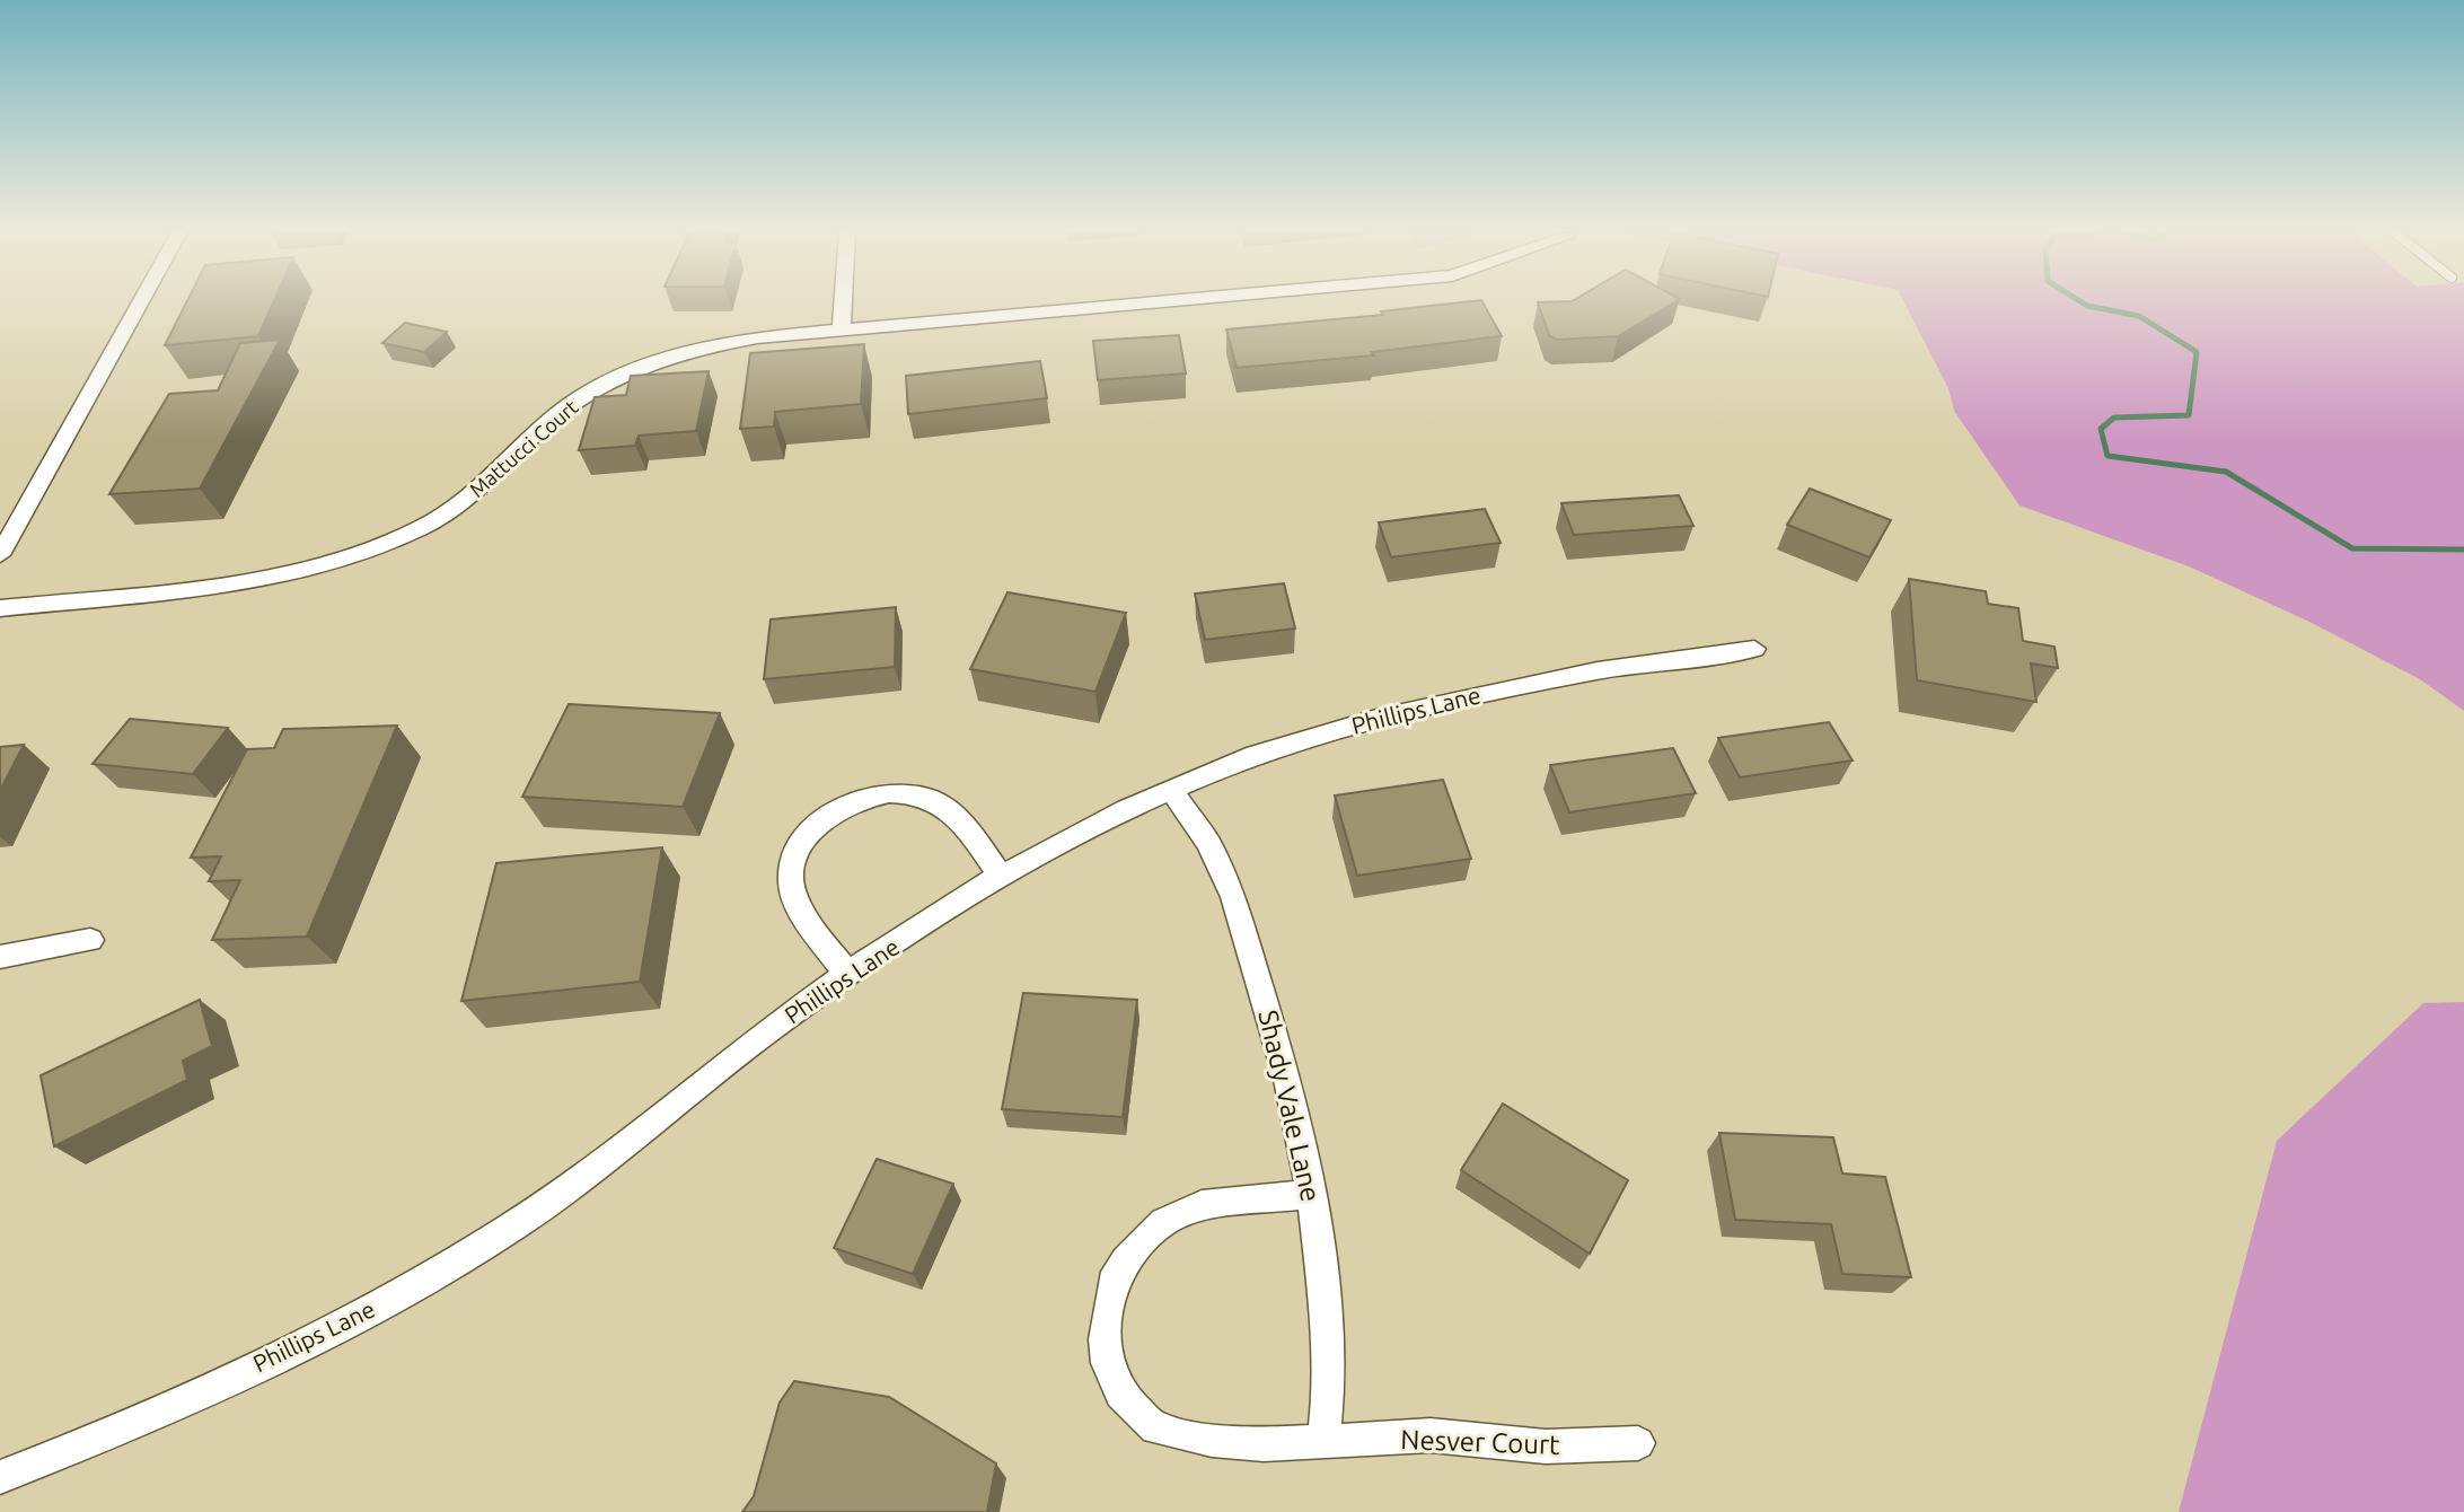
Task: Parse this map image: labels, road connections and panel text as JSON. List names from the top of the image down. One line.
{"streets":{"street":["Mattucci Court","Phillips Lane","Shady Vale Lane","Nesver Court"]},"crossings":[["Phillips Lane","Shady Vale Lane"],["Shady Vale Lane","Nesver Court"]]}
